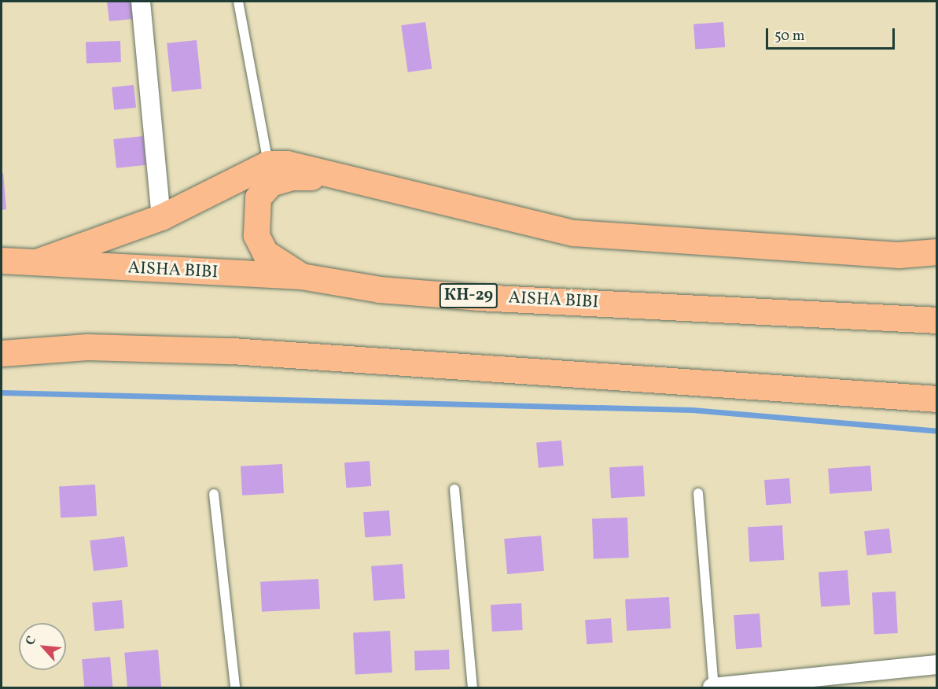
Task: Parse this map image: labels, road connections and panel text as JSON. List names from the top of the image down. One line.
{"streets":{"main road":["AISHA BIBI","КН-29"]},"scale_bar":"50 m","north":"top left"}
